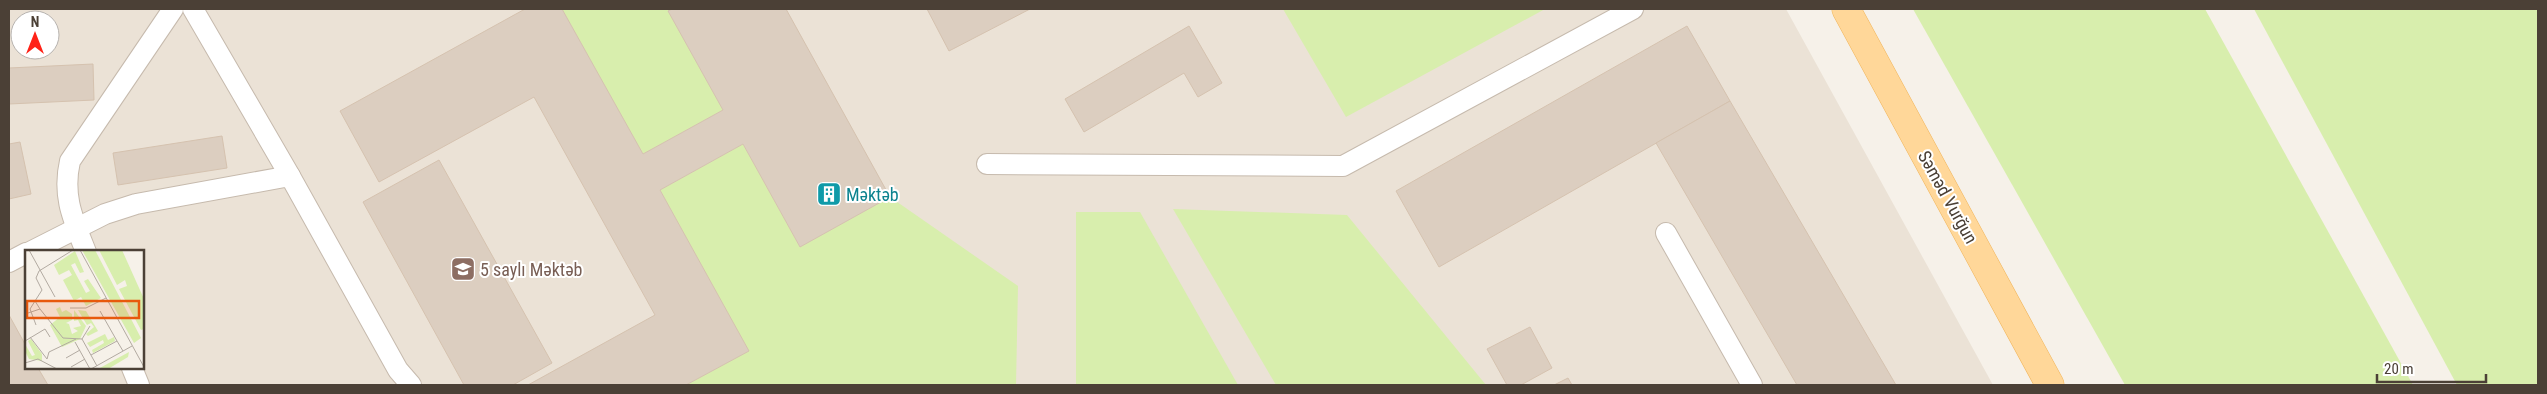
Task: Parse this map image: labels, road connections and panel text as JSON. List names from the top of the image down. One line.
{"streets":{"main road":["Səməd Vurğun"]},"places":{"building":["Məktəb"],"school or university":["5 saylı Məktəb"]},"scale_bar":"20 m","north":"top"}
